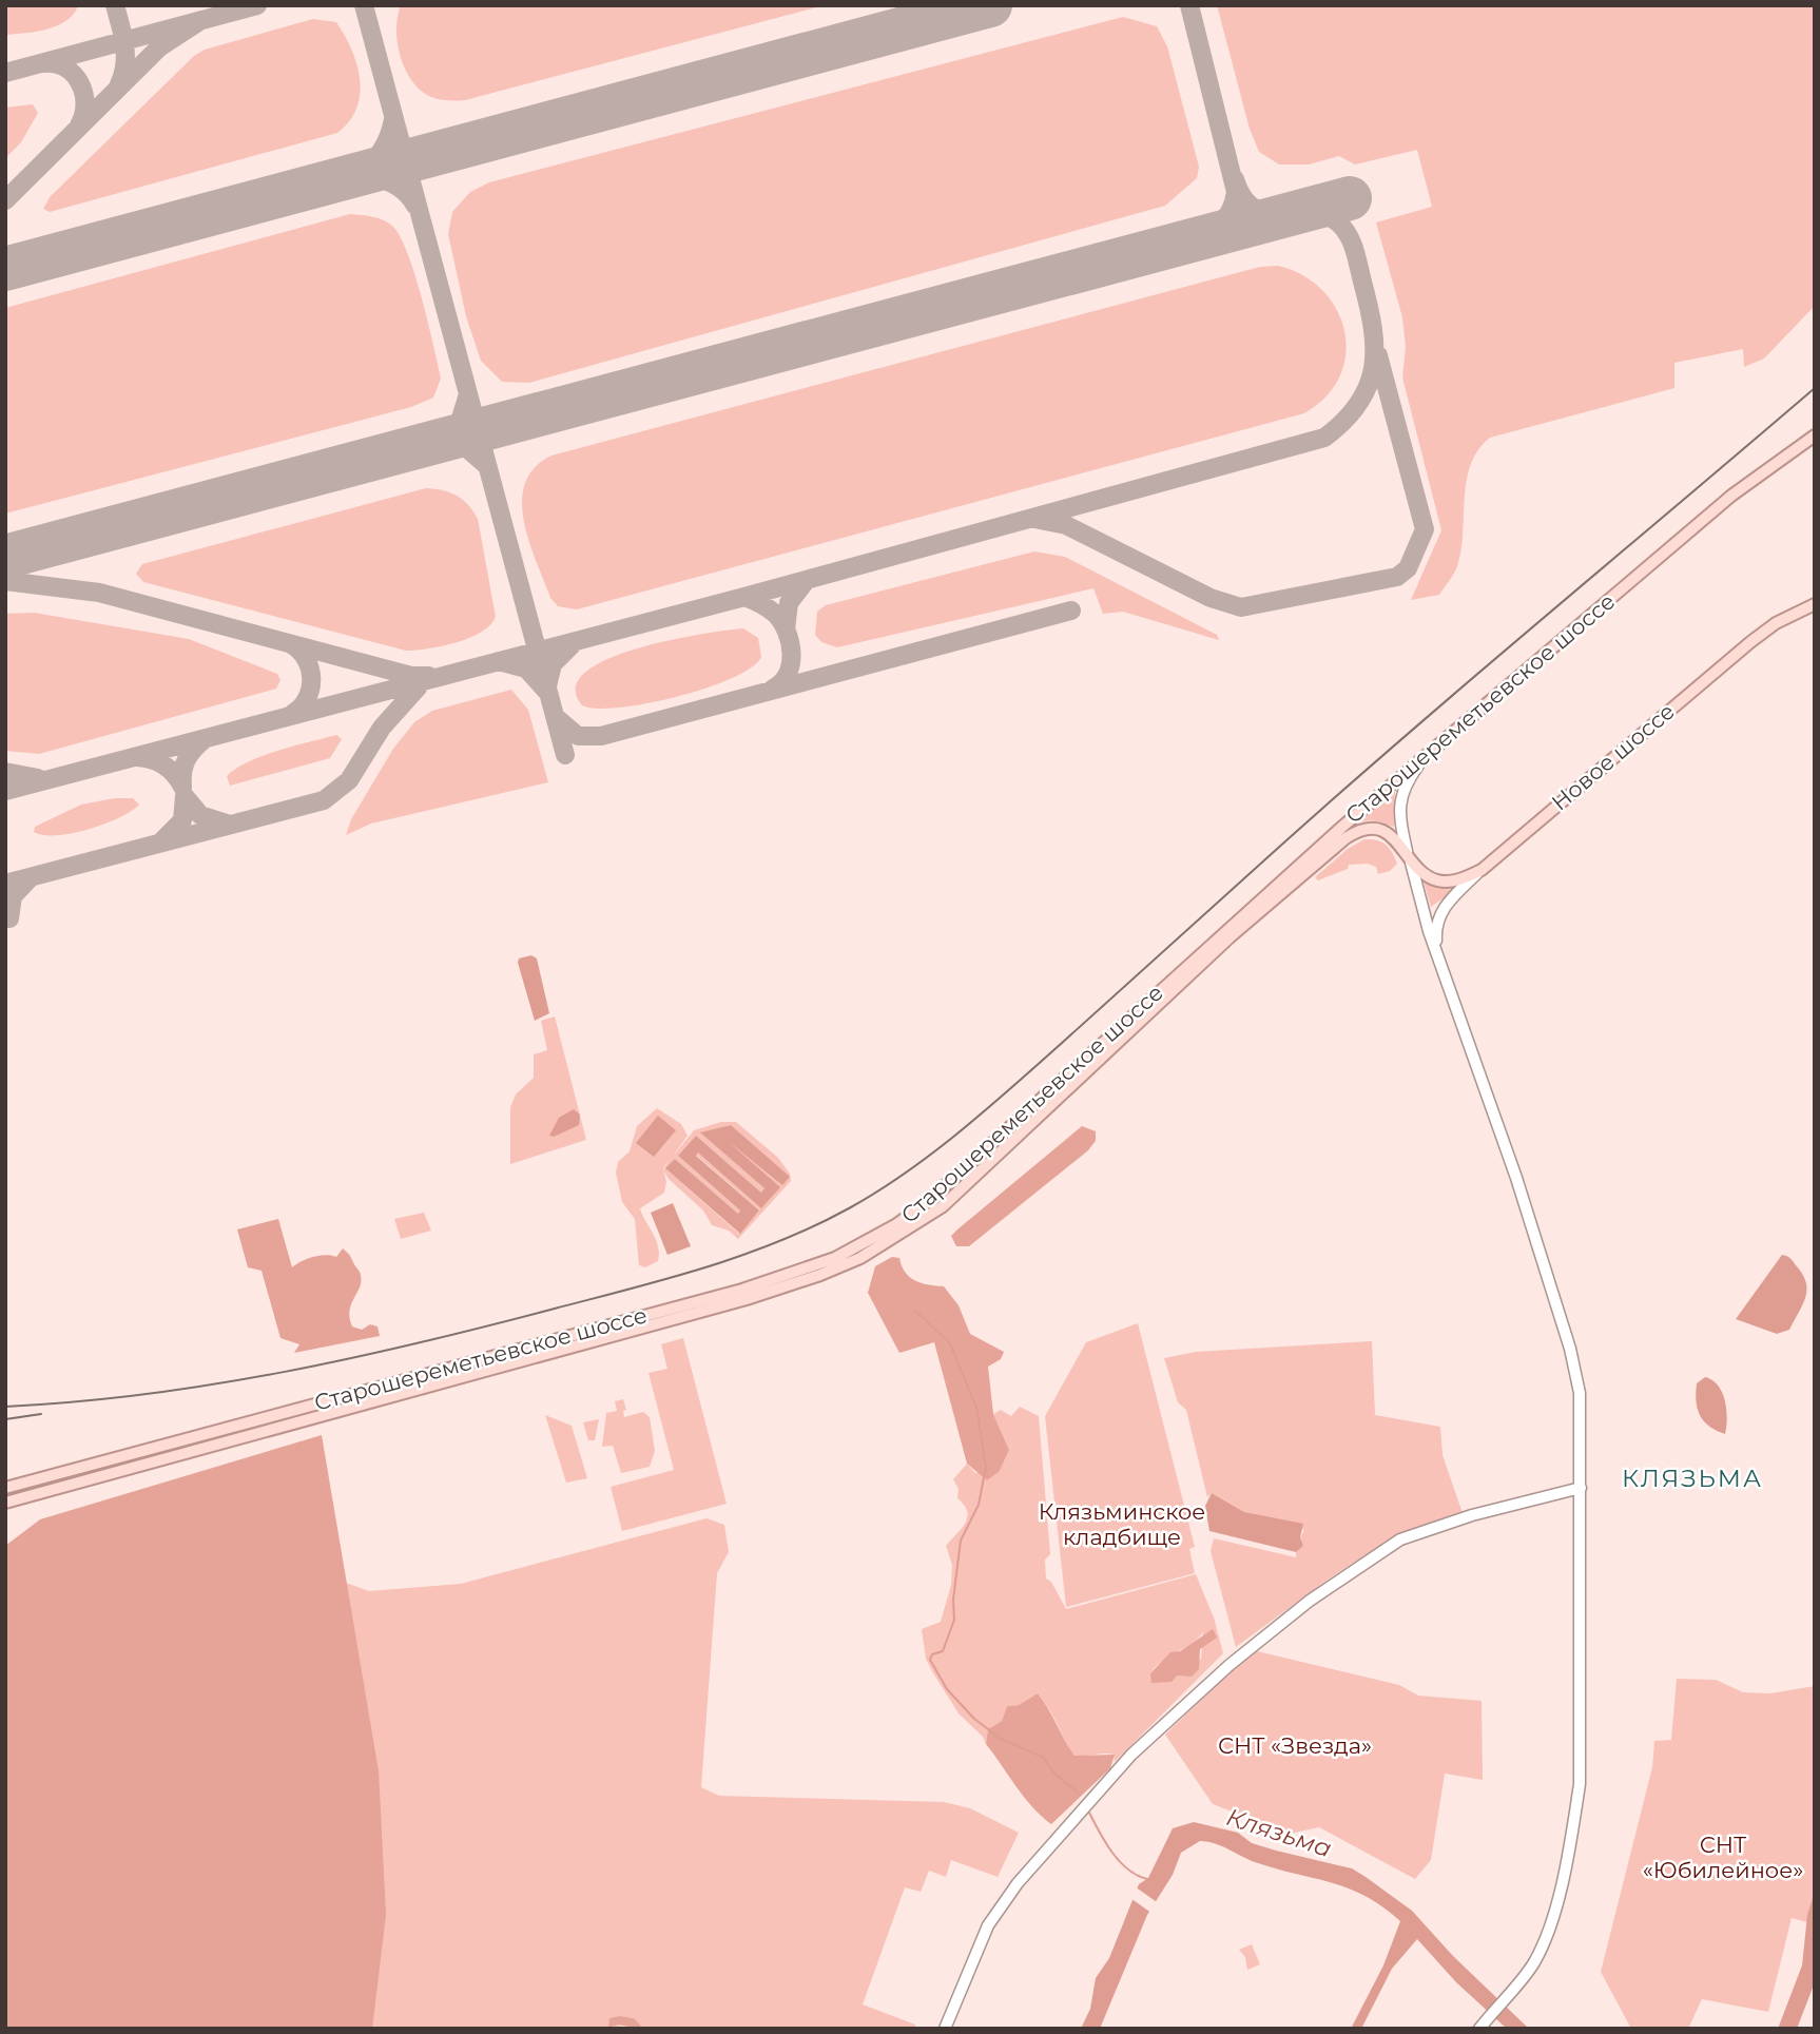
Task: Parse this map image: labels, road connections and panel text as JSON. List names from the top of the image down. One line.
{"streets":{"main road":["Старошереметьевское шоссе","Новое шоссе"]},"crossings":[["Старошереметьевское шоссе","Новое шоссе"]],"districts":["КЛЯЗЬМА"],"water":["Клязьма"],"parks":["Клязьминское кладбище","СНТ «Звезда»","СНТ «Юбилейное»"]}
